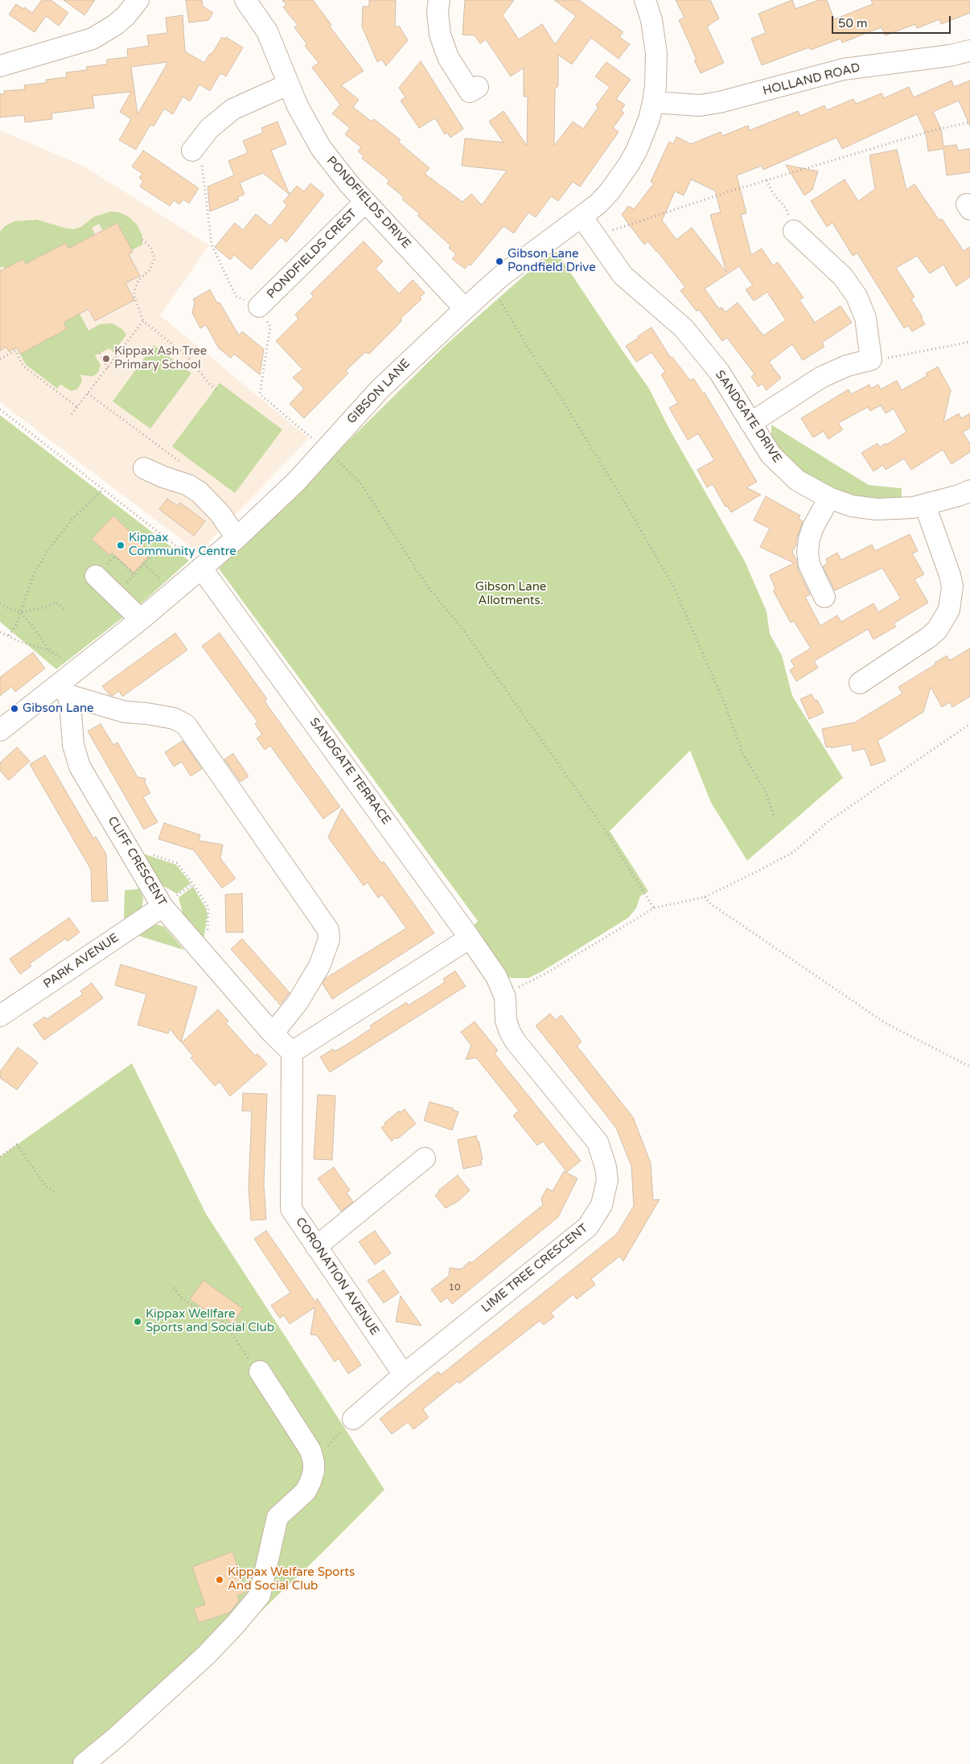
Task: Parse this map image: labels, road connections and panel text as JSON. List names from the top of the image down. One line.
{"streets":{"street":["HOLLAND ROAD","PONDFIELDS DRIVE","PONDFIELDS CREST","GIBSON LANE","SANDGATE DRIVE","SANDGATE TERRACE","CLIFF CRESCENT","PARK AVENUE","LIME TREE CRESCENT","CORONATION AVENUE"]},"crossings":[["HOLLAND ROAD","GIBSON LANE"],["PONDFIELDS DRIVE","PONDFIELDS CREST"],["PONDFIELDS DRIVE","GIBSON LANE"],["GIBSON LANE","SANDGATE DRIVE"],["GIBSON LANE","SANDGATE TERRACE"],["GIBSON LANE","CLIFF CRESCENT"],["SANDGATE TERRACE","LIME TREE CRESCENT"],["CLIFF CRESCENT","PARK AVENUE"],["CLIFF CRESCENT","CORONATION AVENUE"],["LIME TREE CRESCENT","CORONATION AVENUE"]],"parks":["Gibson Lane Allotments."],"places":["Gibson Lane Pondfield Drive","Kippax Ash Tree Primary School","Kippax Community Centre","Gibson Lane","Kippax Wellfare Sports and Social Club","Kippax Welfare Sports And Social Club"],"house_numbers":["10"],"scale_bar":"50 m"}
